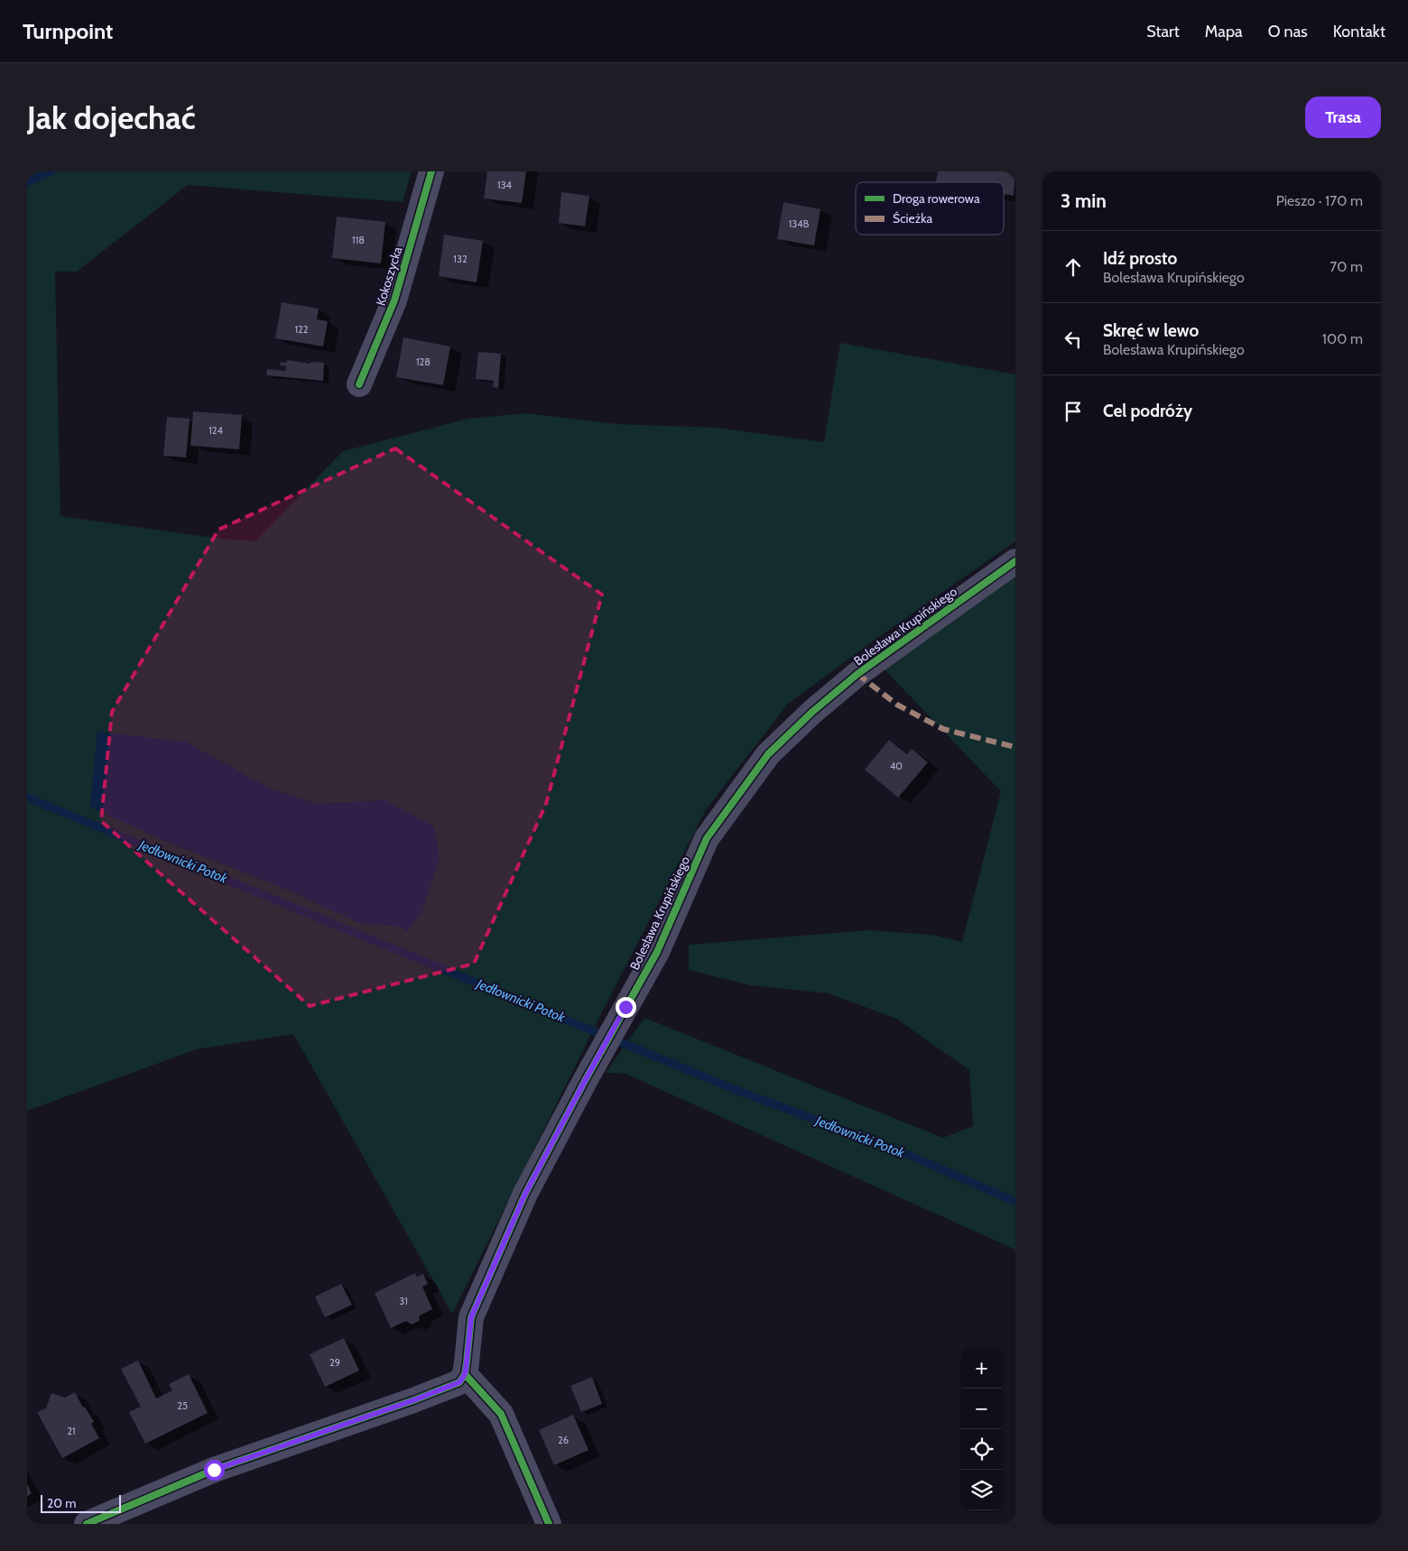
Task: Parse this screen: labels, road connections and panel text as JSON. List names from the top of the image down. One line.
{"streets":{"street":["Kokoszycka","Bolesława Krupińskiego"]},"water":["Jedłownicki Potok"],"house_numbers":["134","134B","118","132","122","128","124","40","31","29","25","21","26"],"legend":["Droga rowerowa","Ścieżka"],"scale_bar":"20 m","page":{"header":"Turnpoint","nav":["Start","Mapa","O nas","Kontakt"],"buttons":"Trasa","title":"Jak dojechać","heading":["3 min","Pieszo · 170 m"],"list":[["Idź prosto","Bolesława Krupińskiego","70 m"],["Skręć w lewo","Bolesława Krupińskiego","100 m"],"Cel podróży"],"map_buttons":["+","−"],"scale":"20 m"}}
